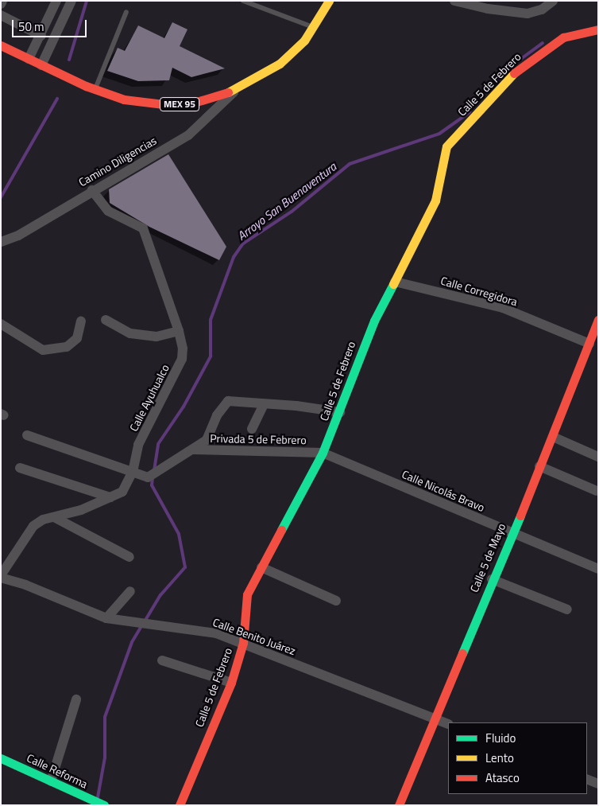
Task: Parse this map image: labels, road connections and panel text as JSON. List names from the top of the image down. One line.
{"streets":{"street":["Calle 5 de Febrero","MEX 95","Camino Diligencias","Calle Corregidora","Calle Ayuhualco","Privada 5 de Febrero","Calle Nicolás Bravo","Calle 5 de Mayo","Calle Benito Juárez","Calle Reforma"]},"crossings":[["Calle 5 de Febrero","Calle Corregidora"],["Calle 5 de Febrero","Privada 5 de Febrero"],["Calle 5 de Febrero","Calle Nicolás Bravo"],["Calle 5 de Febrero","Calle Benito Juárez"],["MEX 95","Camino Diligencias"],["Camino Diligencias","Calle Ayuhualco"],["Calle Corregidora","Calle 5 de Mayo"],["Calle Ayuhualco","Calle Benito Juárez"],["Privada 5 de Febrero","Calle Nicolás Bravo"],["Calle Nicolás Bravo","Calle 5 de Mayo"],["Calle 5 de Mayo","Calle Benito Juárez"]],"water":["Arroyo San Buenaventura"],"legend":["Fluido","Lento","Atasco"],"scale_bar":"50 m"}
